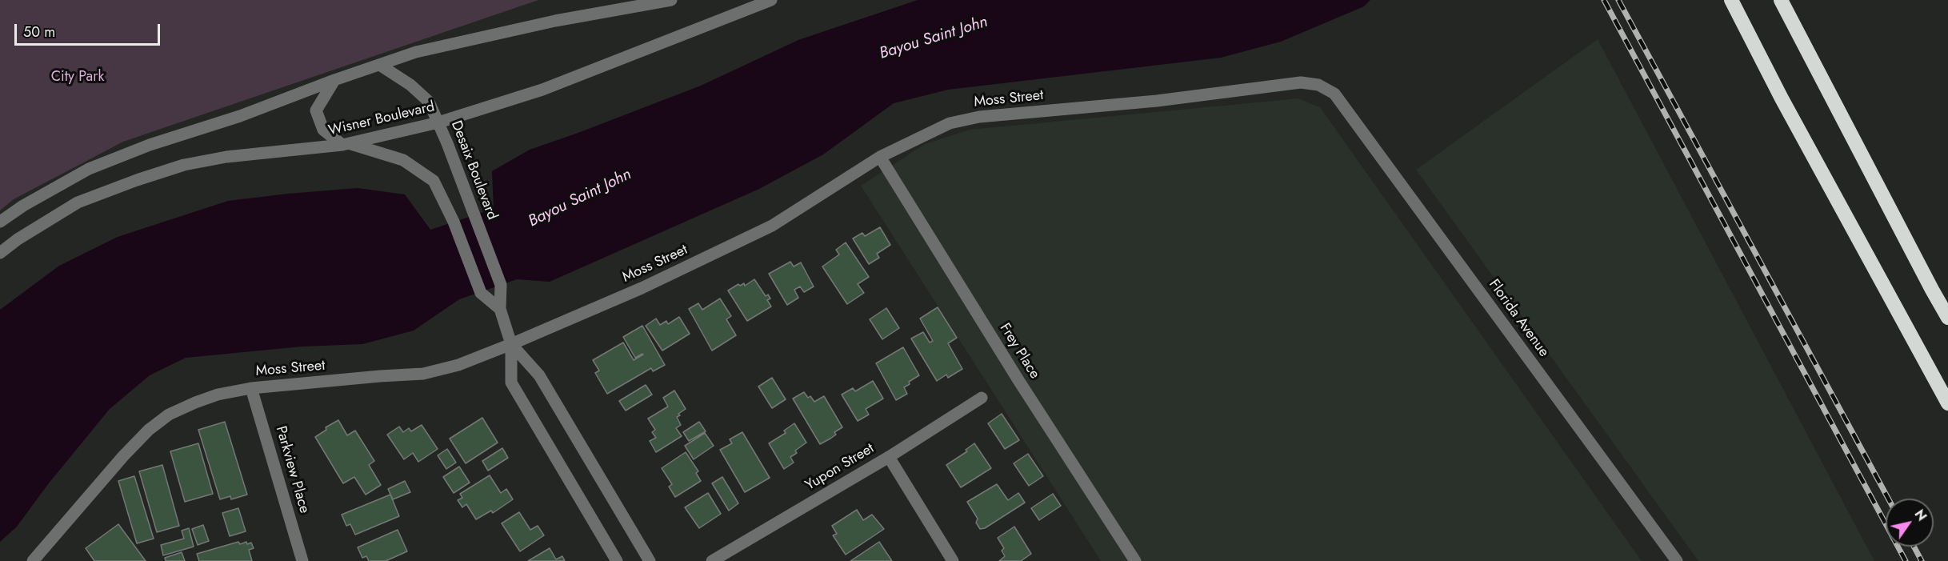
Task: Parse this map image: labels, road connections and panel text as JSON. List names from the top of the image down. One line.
{"streets":{"street":["Moss Street","Wisner Boulevard","Desaix Boulevard","Florida Avenue","Frey Place","Yupon Street","Parkview Place"]},"crossings":[["Moss Street","Desaix Boulevard"],["Moss Street","Florida Avenue"],["Moss Street","Frey Place"],["Moss Street","Parkview Place"],["Wisner Boulevard","Desaix Boulevard"]],"water":["Bayou Saint John"],"parks":["City Park"],"scale_bar":"50 m","north":"top right"}
